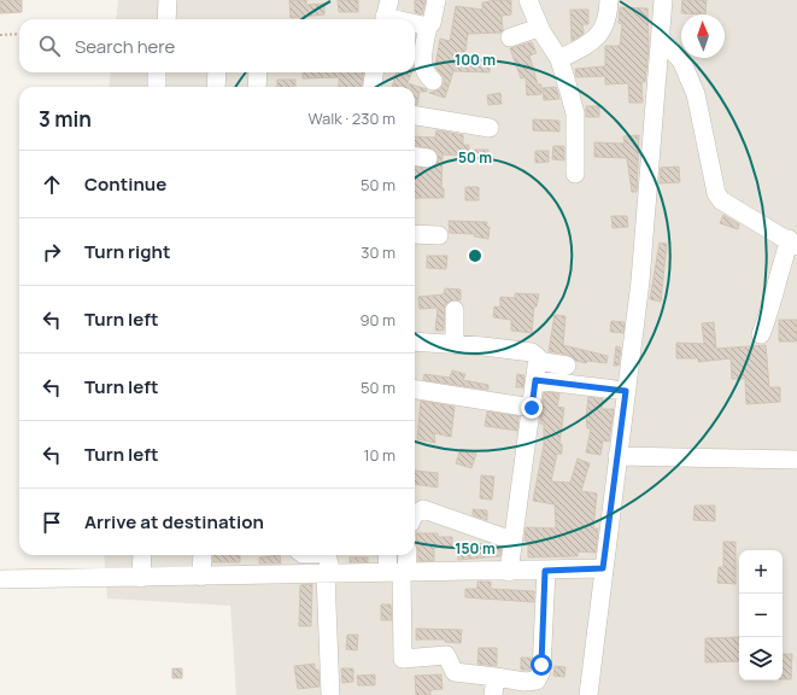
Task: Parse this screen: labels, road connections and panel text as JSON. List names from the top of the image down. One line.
{"north":"top","page":{"search":"Search here","heading":["3 min","Walk · 230 m"],"list":[["Continue","50 m"],["Turn right","30 m"],["Turn left","90 m"],["Turn left","50 m"],["Turn left","10 m"],"Arrive at destination"],"map_buttons":["+","−"]},"rings":["100 m","50 m","150 m"]}
